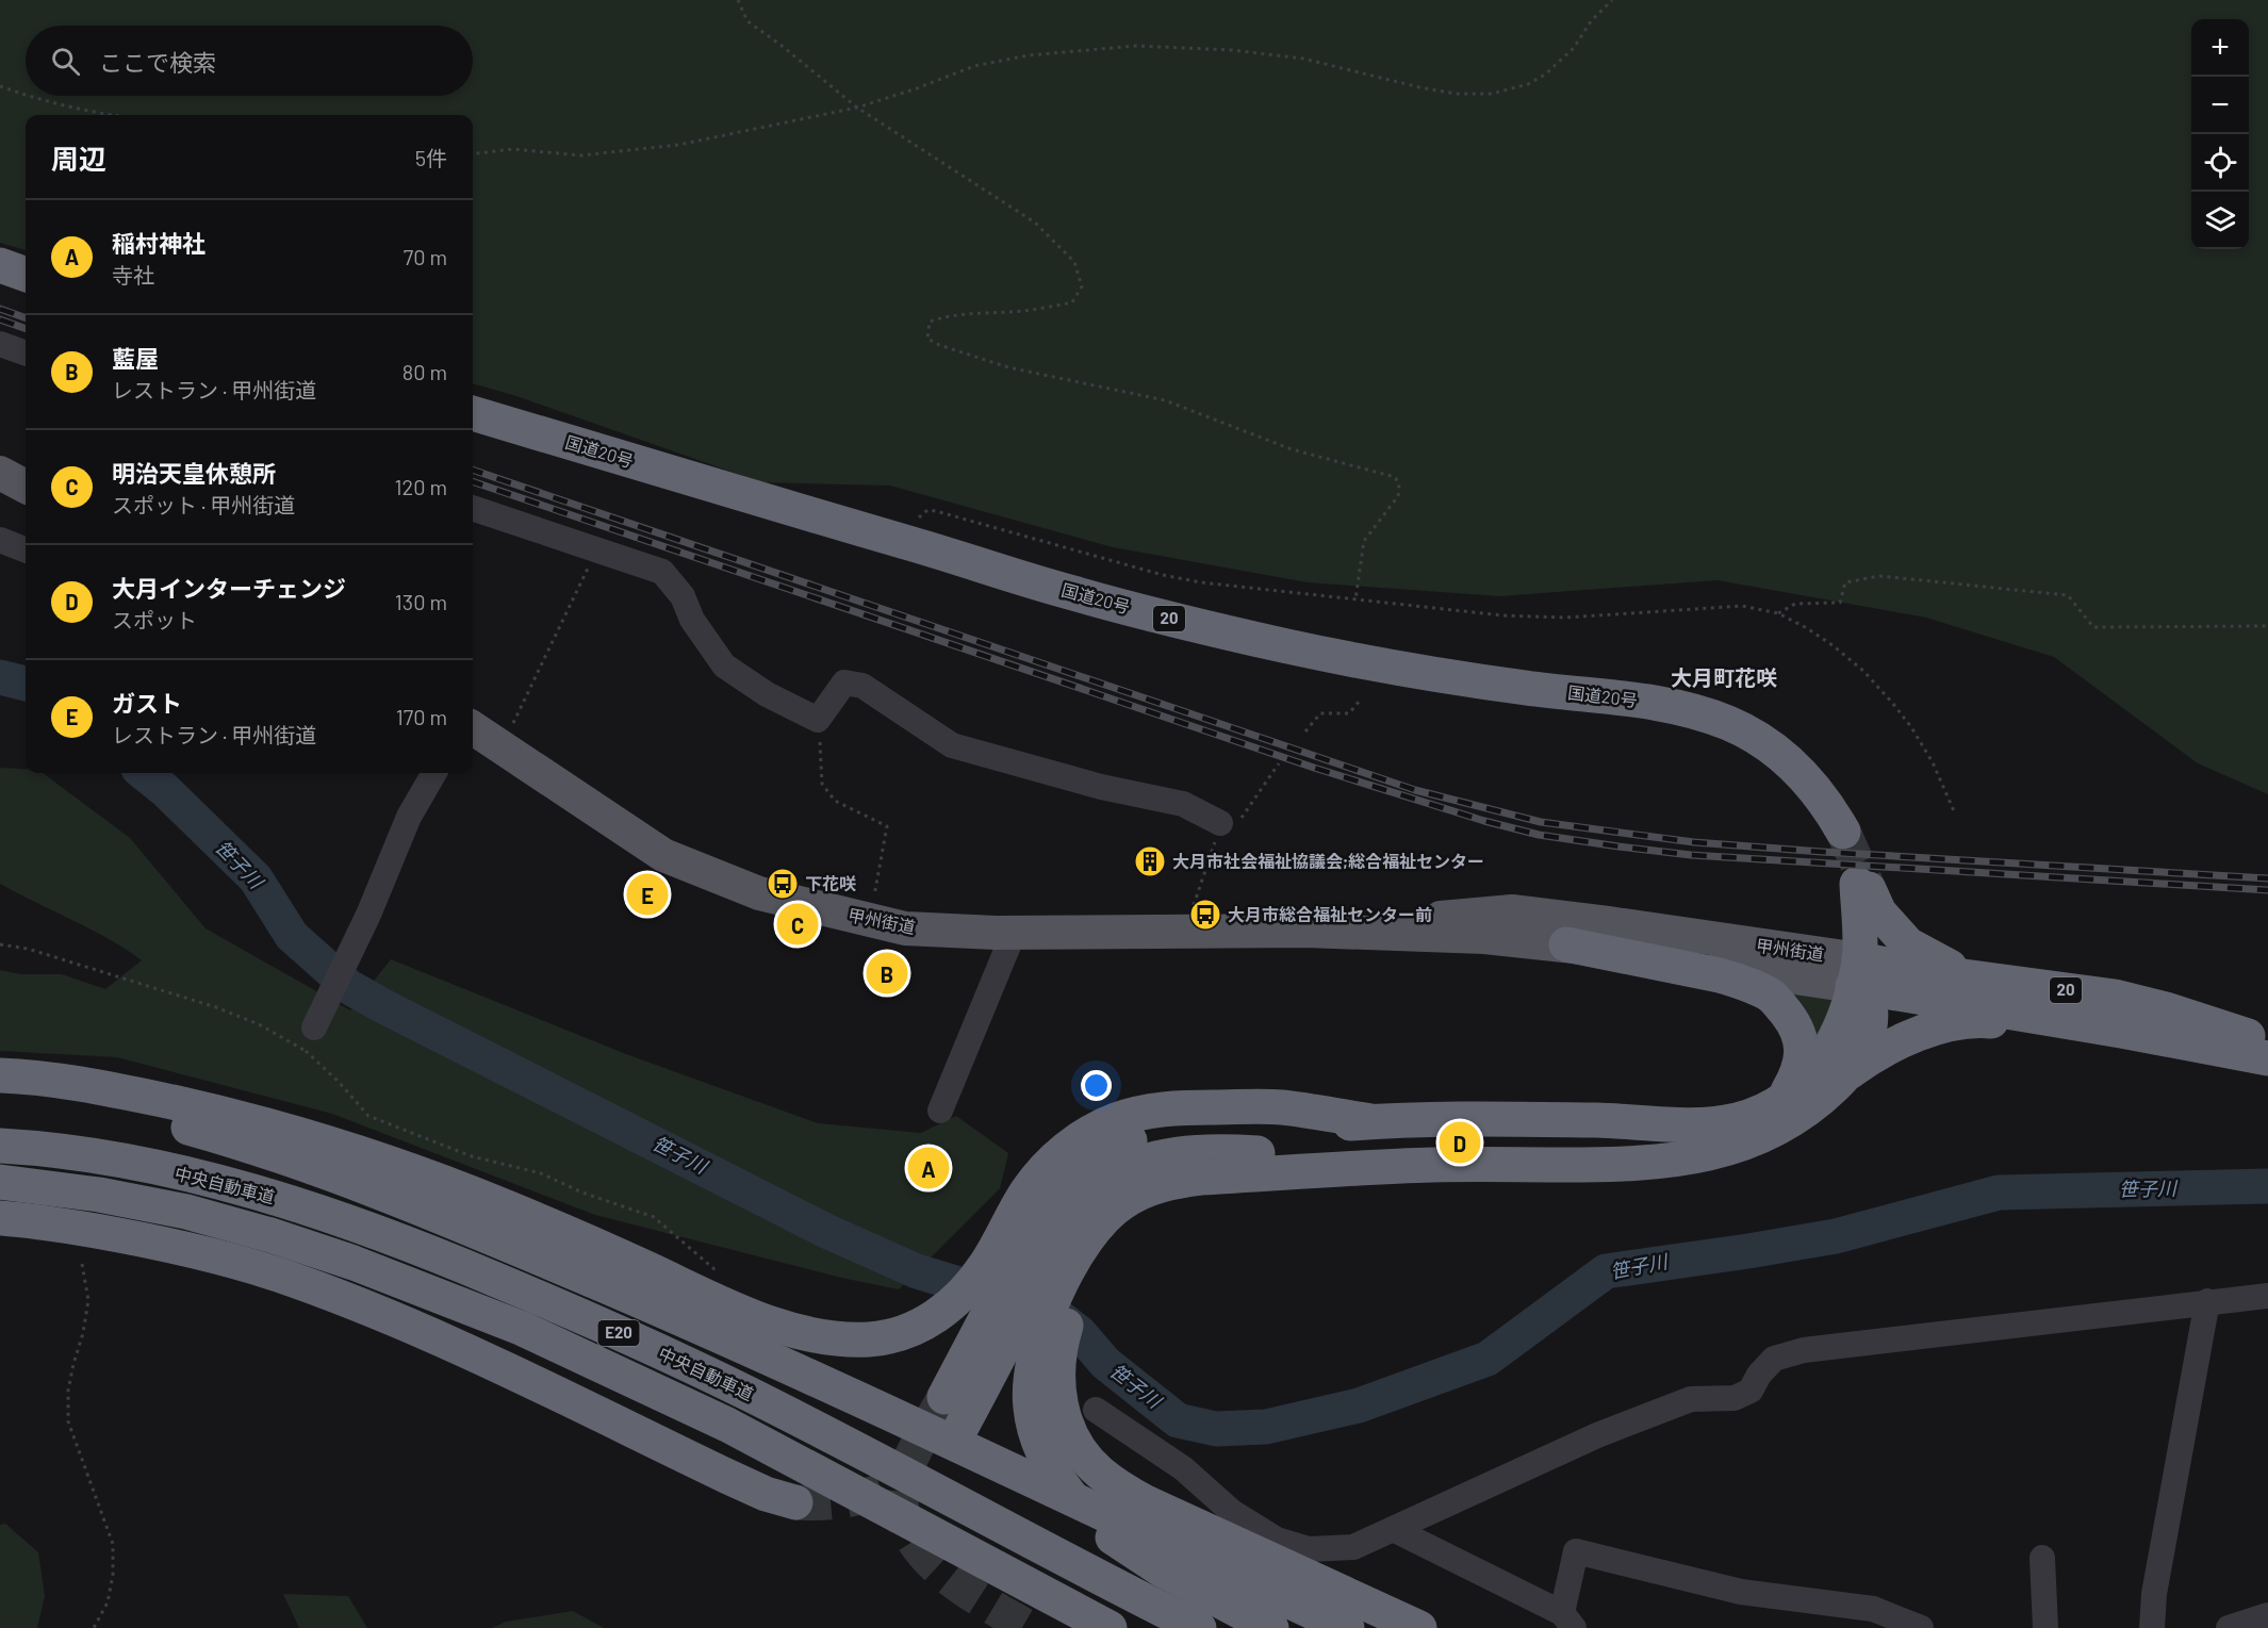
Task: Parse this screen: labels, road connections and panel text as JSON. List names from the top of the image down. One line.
{"streets":{"highway":["国道20号","20","甲州街道","中央自動車道","E20"]},"districts":["大月町花咲"],"water":["笹子川"],"places":{"building":["大月市社会福祉協議会;総合福祉センター"],"bus stop":["下花咲","大月市総合福祉センター前"]},"page":{"map_buttons":["+","−"],"search":"ここで検索","heading":["周辺","5件"],"list":[{"mark":"A","name":"稲村神社","note":"寺社","value":"70 m"},{"mark":"B","name":"藍屋","note":"レストラン · 甲州街道","value":"80 m"},{"mark":"C","name":"明治天皇休憩所","note":"スポット · 甲州街道","value":"120 m"},{"mark":"D","name":"大月インターチェンジ","note":"スポット","value":"130 m"},{"mark":"E","name":"ガスト","note":"レストラン · 甲州街道","value":"170 m"}],"pins":["E","C","B","D","A"]}}
